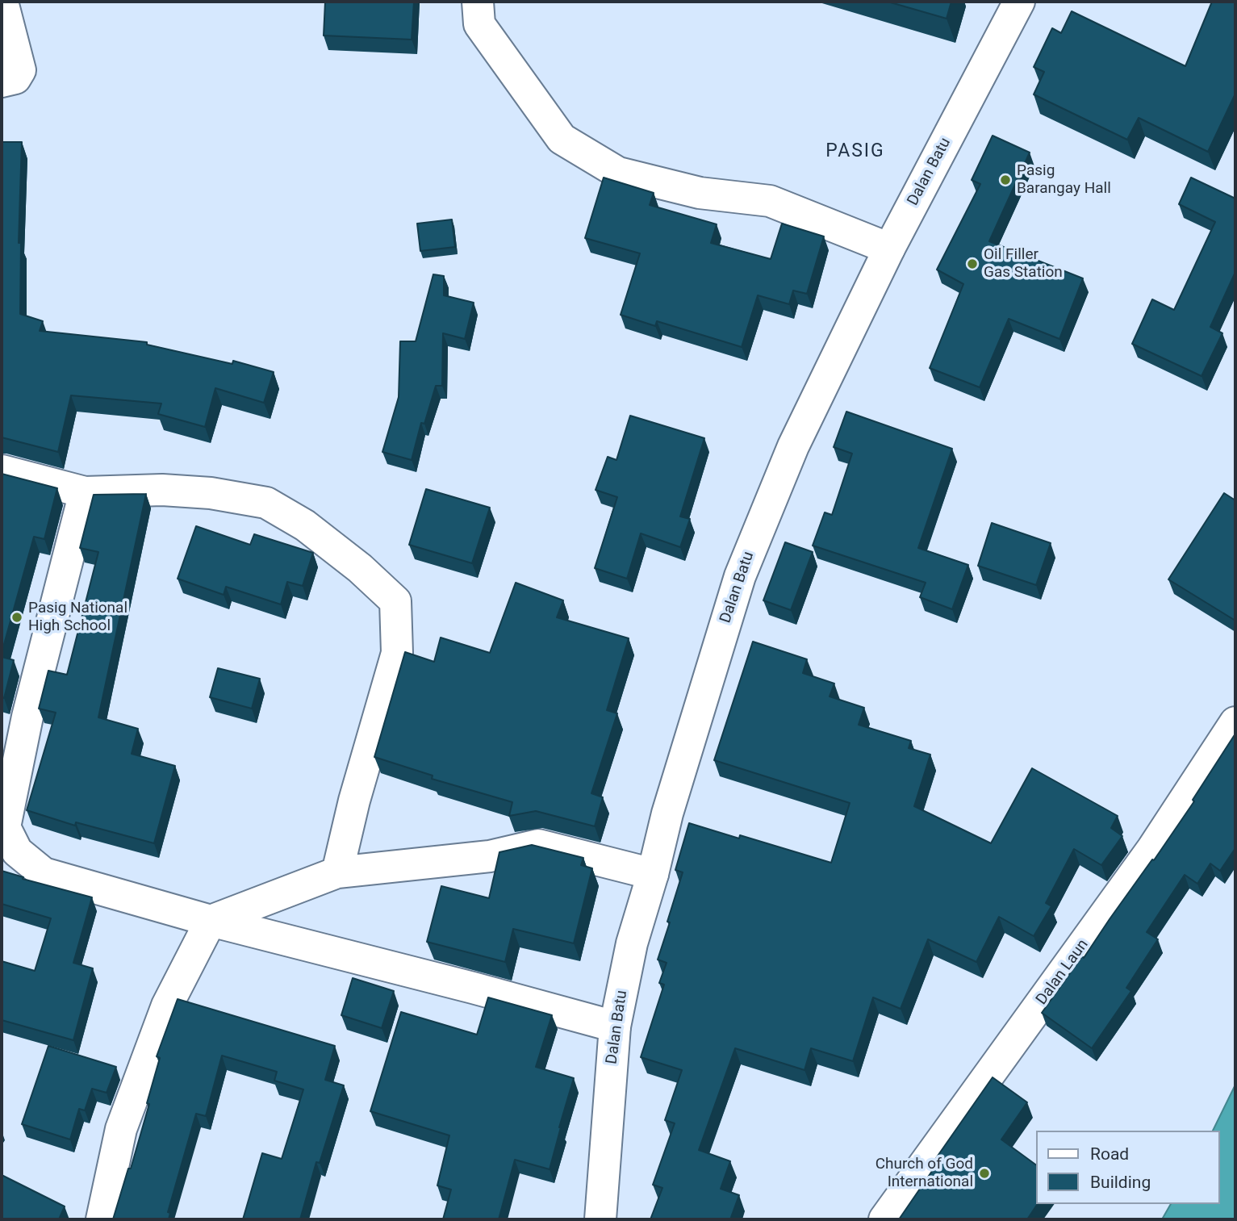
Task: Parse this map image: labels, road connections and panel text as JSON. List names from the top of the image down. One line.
{"streets":{"street":["Dalan Batu","Dalan Laun"]},"districts":["PASIG"],"places":["Pasig Barangay Hall","Oil Filler Gas Station","Pasig National High School","Church of God International"],"legend":["Road","Building"]}
